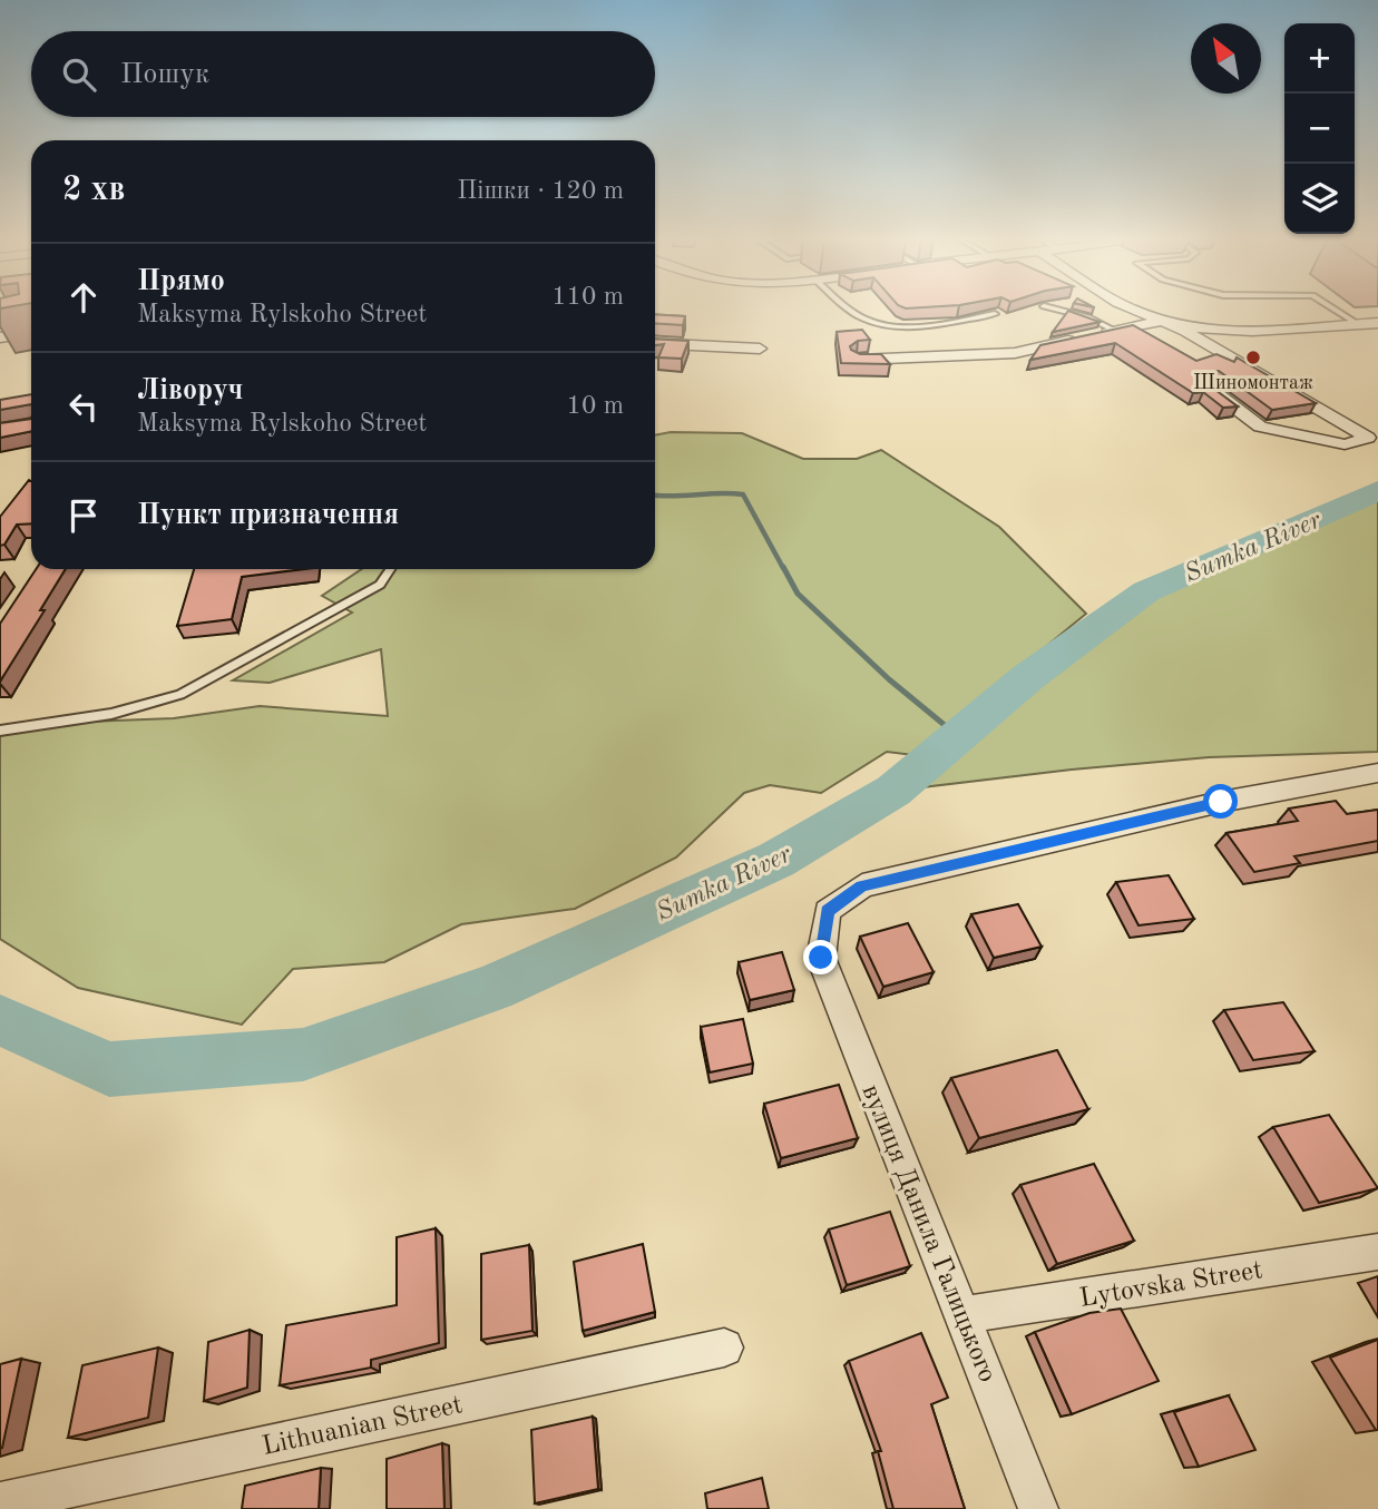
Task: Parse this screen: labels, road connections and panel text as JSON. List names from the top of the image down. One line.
{"streets":{"street":["вулиця Данила Галицького","Lytovska Street","Lithuanian Street"]},"crossings":[["вулиця Данила Галицького","Lytovska Street"]],"water":["Sumka River"],"places":["Шиномонтаж"],"north":"top left","page":{"map_buttons":["+","−"],"search":"Пошук","heading":["2 хв","Пішки · 120 m"],"list":[["Прямо","Maksyma Rylskoho Street","110 m"],["Ліворуч","Maksyma Rylskoho Street","10 m"],"Пункт призначення"]}}
